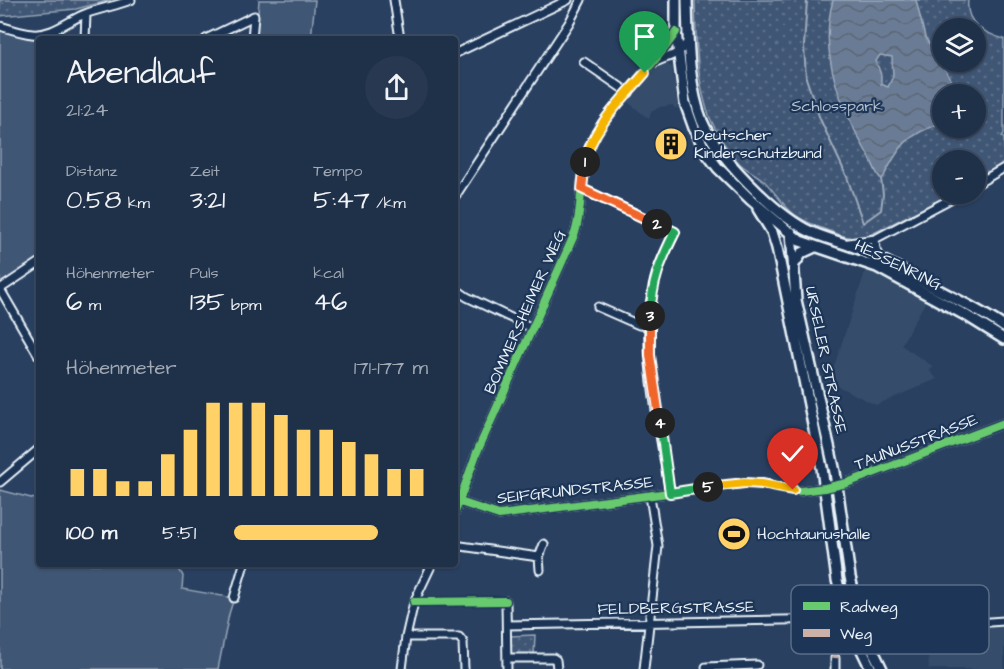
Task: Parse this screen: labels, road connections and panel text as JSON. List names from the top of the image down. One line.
{"streets":{"street":["HESSENRING","BOMMERSHEIMER WEG","URSELER STRASSE","TAUNUSSTRASSE","SEIFGRUNDSTRASSE","FELDBERGSTRASSE"]},"crossings":[["HESSENRING","URSELER STRASSE"],["BOMMERSHEIMER WEG","SEIFGRUNDSTRASSE"],["URSELER STRASSE","TAUNUSSTRASSE"],["URSELER STRASSE","SEIFGRUNDSTRASSE"],["TAUNUSSTRASSE","SEIFGRUNDSTRASSE"]],"parks":["Schlosspark"],"places":{"building":["Deutscher Kinderschutzbund"],"sports":["Hochtaunushalle"]},"legend":["Radweg","Weg"],"page":{"map_buttons":["+","−"],"heading":["Abendlauf","21:24"],"stats":[["Distanz","0.58 km"],["Zeit","3:21"],["Tempo","5:47 /km"],["Höhenmeter","6 m"],["Puls","135 bpm"],["kcal","46"]],"pins":["1","2","3","4","5"],"chart":["Höhenmeter","171–177 m"],"list":[{"name":"100 m","note":"5:51"}]}}
